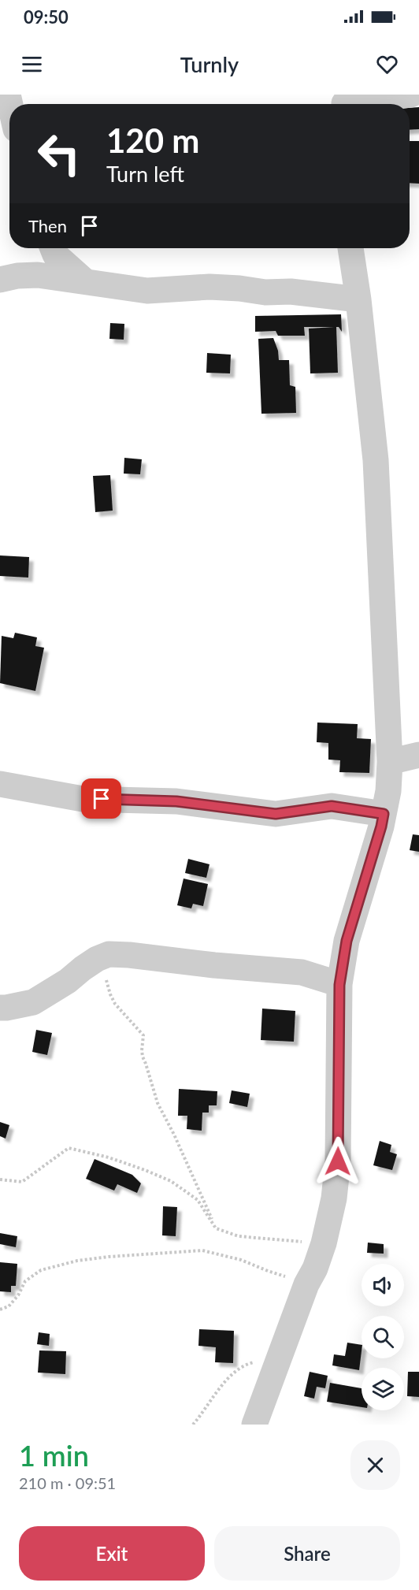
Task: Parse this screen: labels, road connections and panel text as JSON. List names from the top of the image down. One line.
{"page":{"status":"09:50","header":"Turnly","turn":["120 m","Turn left"],"then":"Then","heading":["1 min","210 m · 09:51"],"buttons":["Exit","Share"]}}
